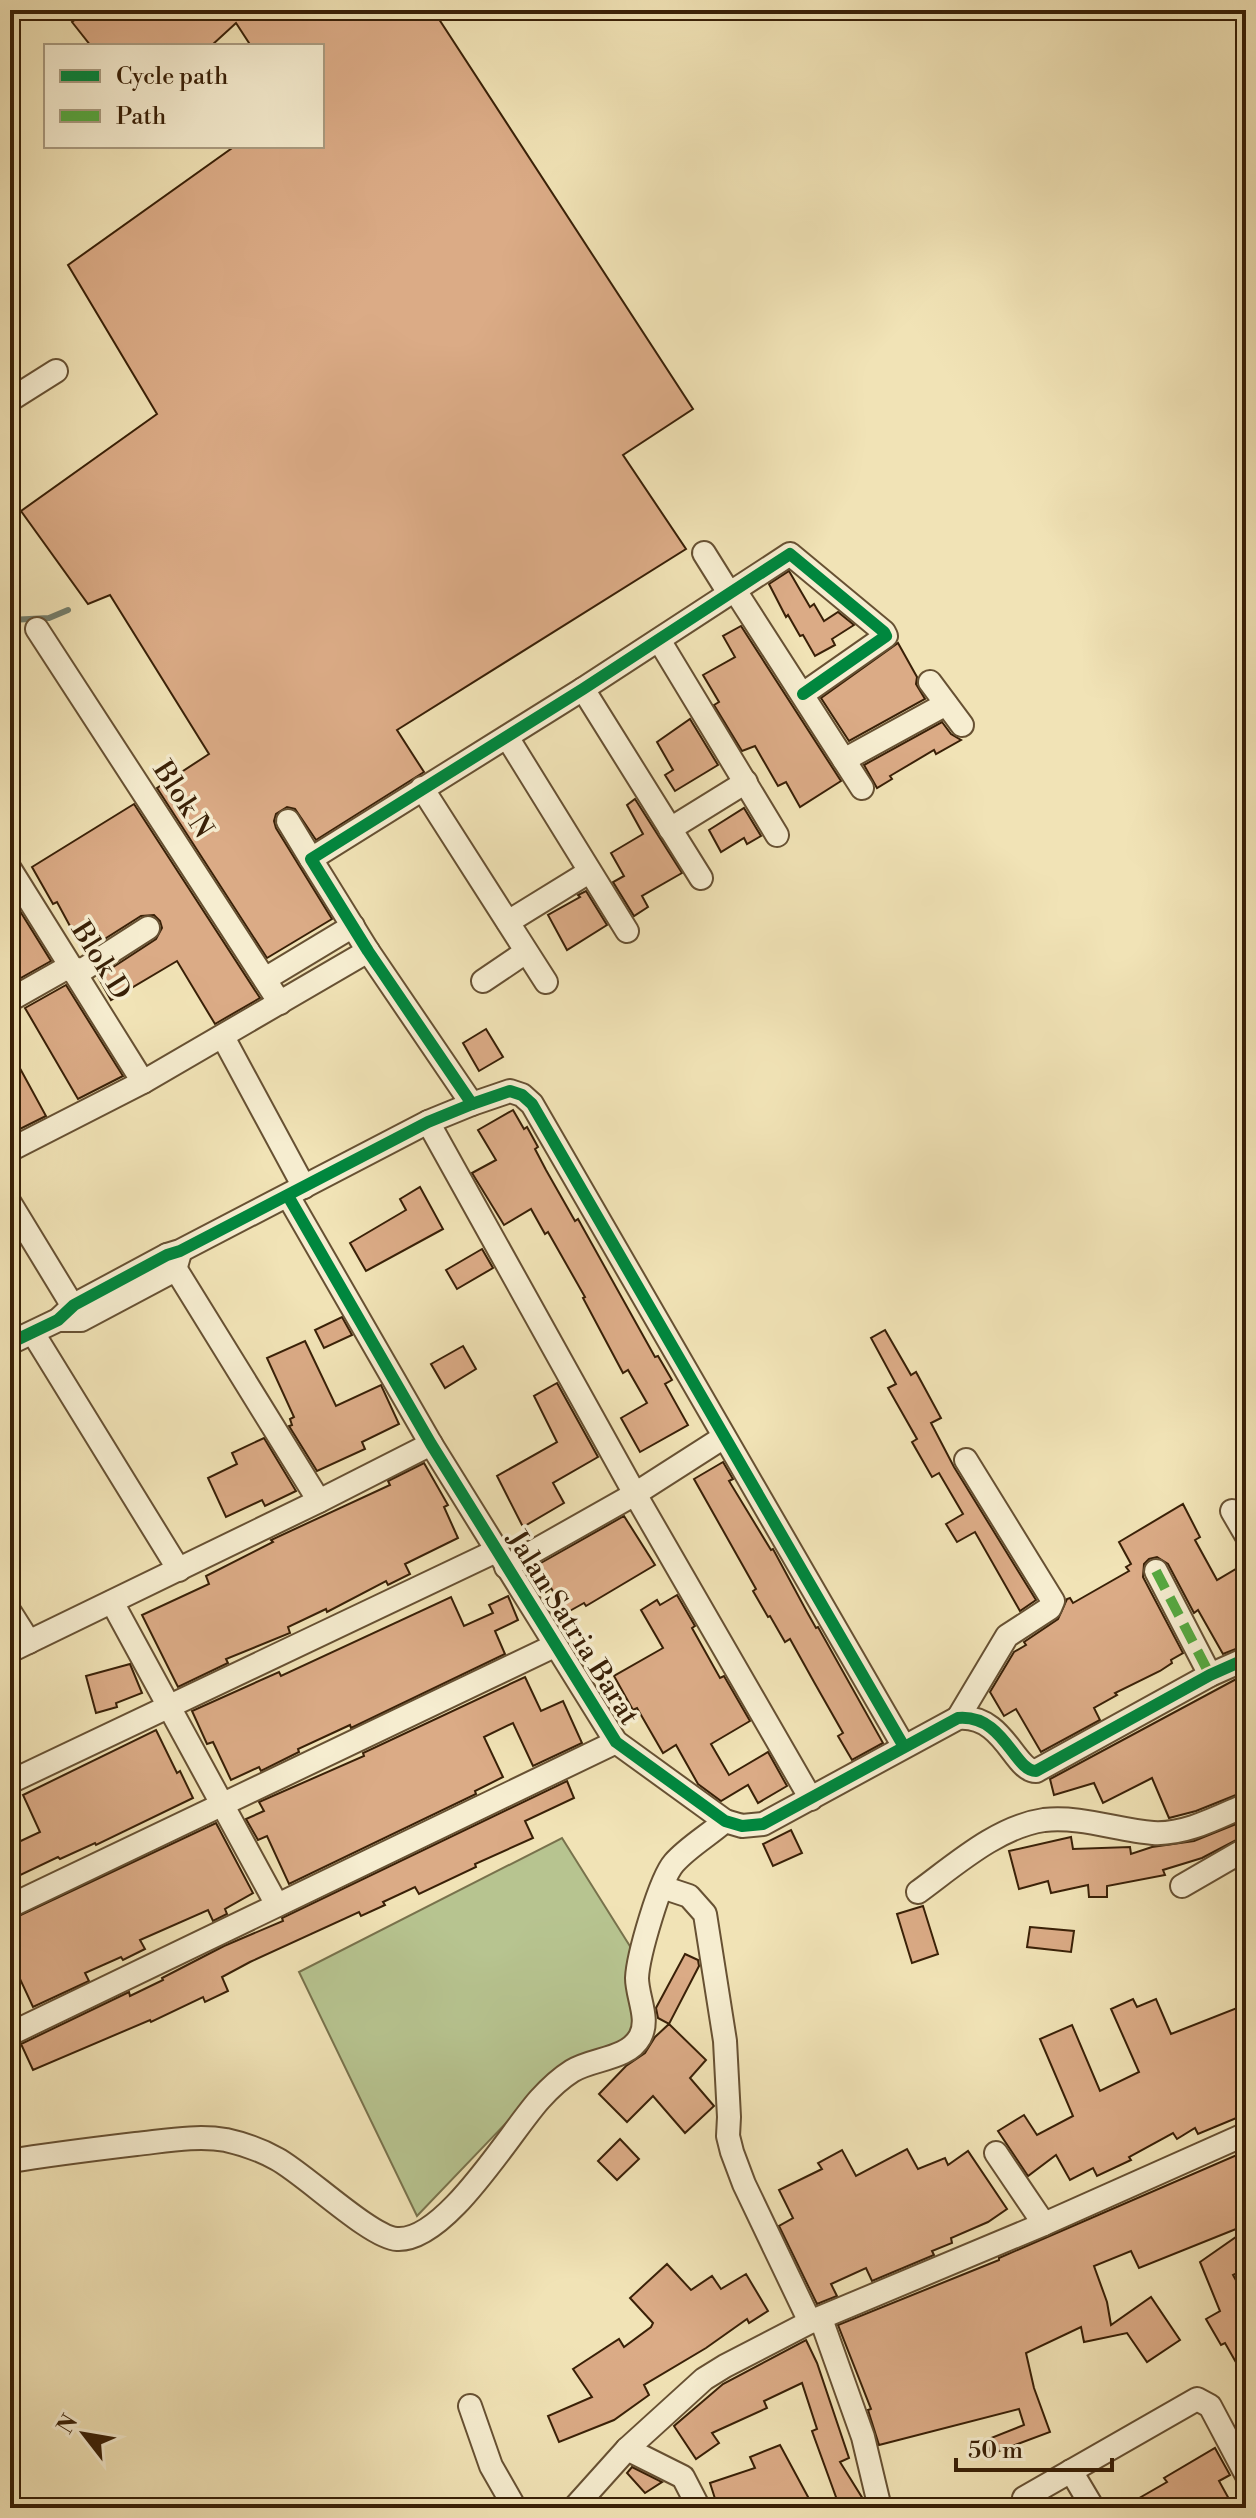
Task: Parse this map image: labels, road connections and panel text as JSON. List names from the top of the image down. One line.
{"streets":{"street":["Blok N","Blok D","Jalan Satria Barat"]},"legend":["Cycle path","Path"],"scale_bar":"50 m","north":"top left"}
